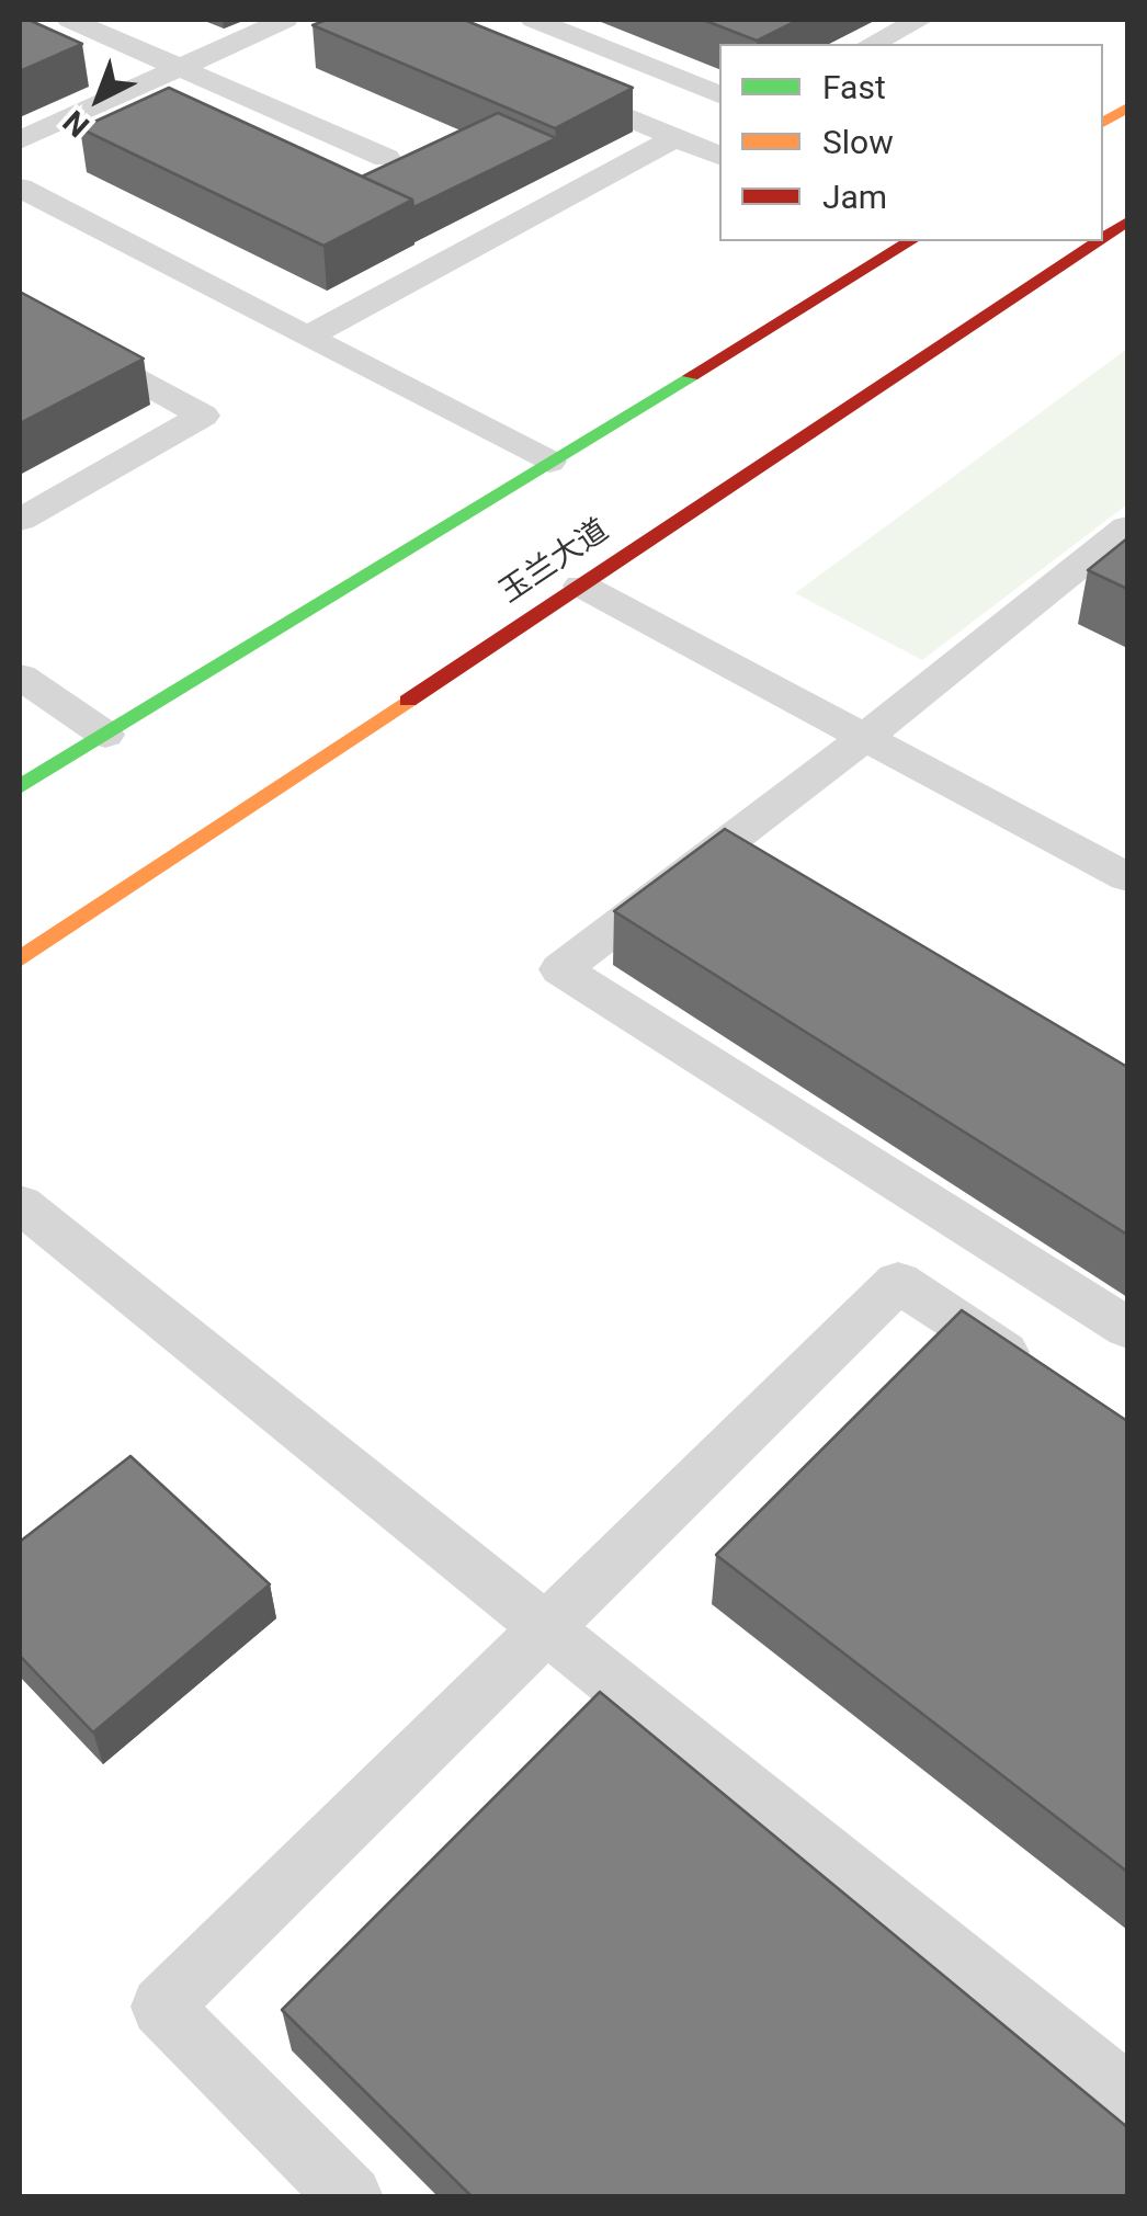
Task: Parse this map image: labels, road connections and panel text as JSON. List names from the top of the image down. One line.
{"streets":{"main road":["玉兰大道"]},"legend":["Fast","Slow","Jam"],"north":"bottom left"}
